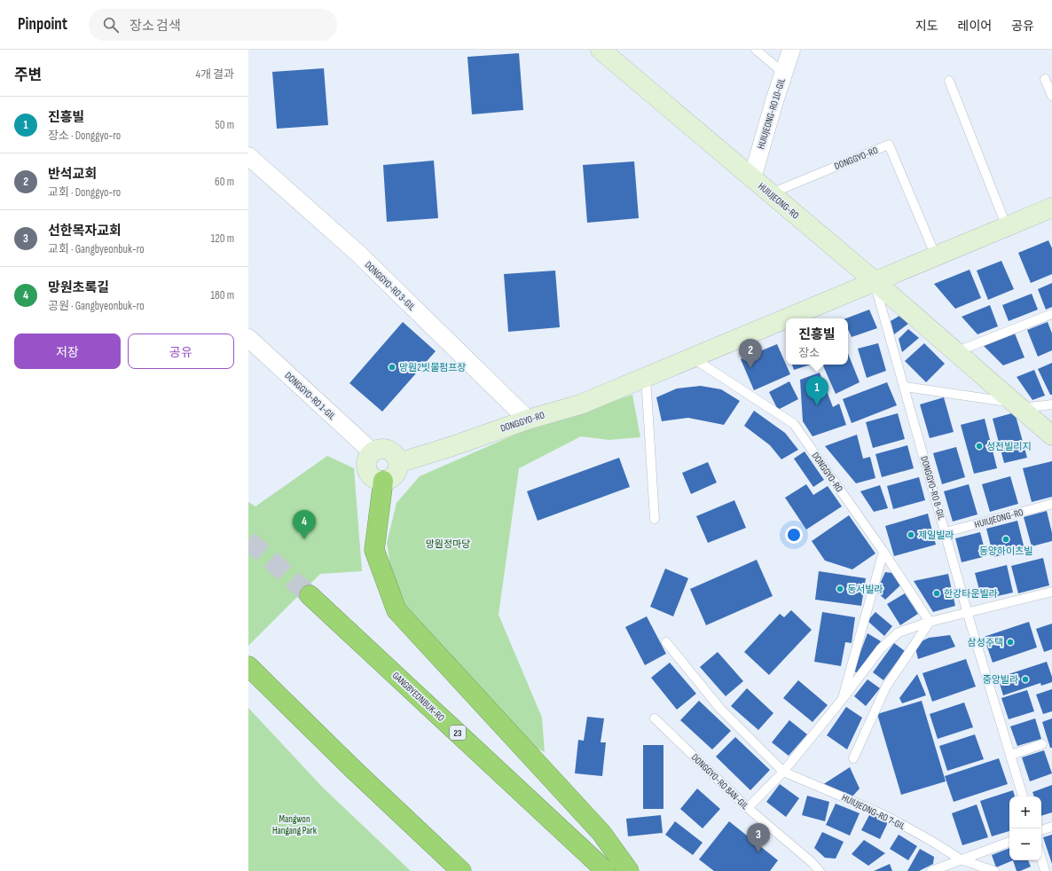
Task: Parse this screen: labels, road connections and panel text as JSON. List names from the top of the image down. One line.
{"streets":{"highway":["GANGBYEONBUK-RO","23"],"street":["HUIUJEONG-RO 10-GIL","DONGGYO-RO","HUIUJEONG-RO","DONGGYO-RO 3-GIL","DONGGYO-RO 1-GIL"],"lane":["DONGGYO-RO 8-GIL","DONGGYO-RO 8AN-GIL","HUIUJEONG-RO 7-GIL"]},"crossings":[["HUIUJEONG-RO 10-GIL","HUIUJEONG-RO"],["DONGGYO-RO","HUIUJEONG-RO"],["DONGGYO-RO","DONGGYO-RO 3-GIL"],["DONGGYO-RO","DONGGYO-RO 1-GIL"],["DONGGYO-RO","DONGGYO-RO 8-GIL"],["HUIUJEONG-RO","DONGGYO-RO 8-GIL"]],"parks":["망원정마당","Mangwon Hangang Park"],"places":["망원2빗물펌프장","성전빌리지","제일빌라","동양하이츠빌","동서빌라","한강타운빌라","삼성주택","중앙빌라"],"page":{"header":"Pinpoint","search":"장소 검색","nav":["지도","레이어","공유"],"heading":["주변","4개 결과"],"list":[{"mark":"1","name":"진흥빌","note":"장소 · Donggyo-ro","value":"50 m"},{"mark":"2","name":"반석교회","note":"교회 · Donggyo-ro","value":"60 m"},{"mark":"3","name":"선한목자교회","note":"교회 · Gangbyeonbuk-ro","value":"120 m"},{"mark":"4","name":"망원초록길","note":"공원 · Gangbyeonbuk-ro","value":"180 m"}],"popup":["진흥빌","장소"],"buttons":["저장","공유"],"pins":["2","1","4","3"],"map_buttons":["+","−"]}}
